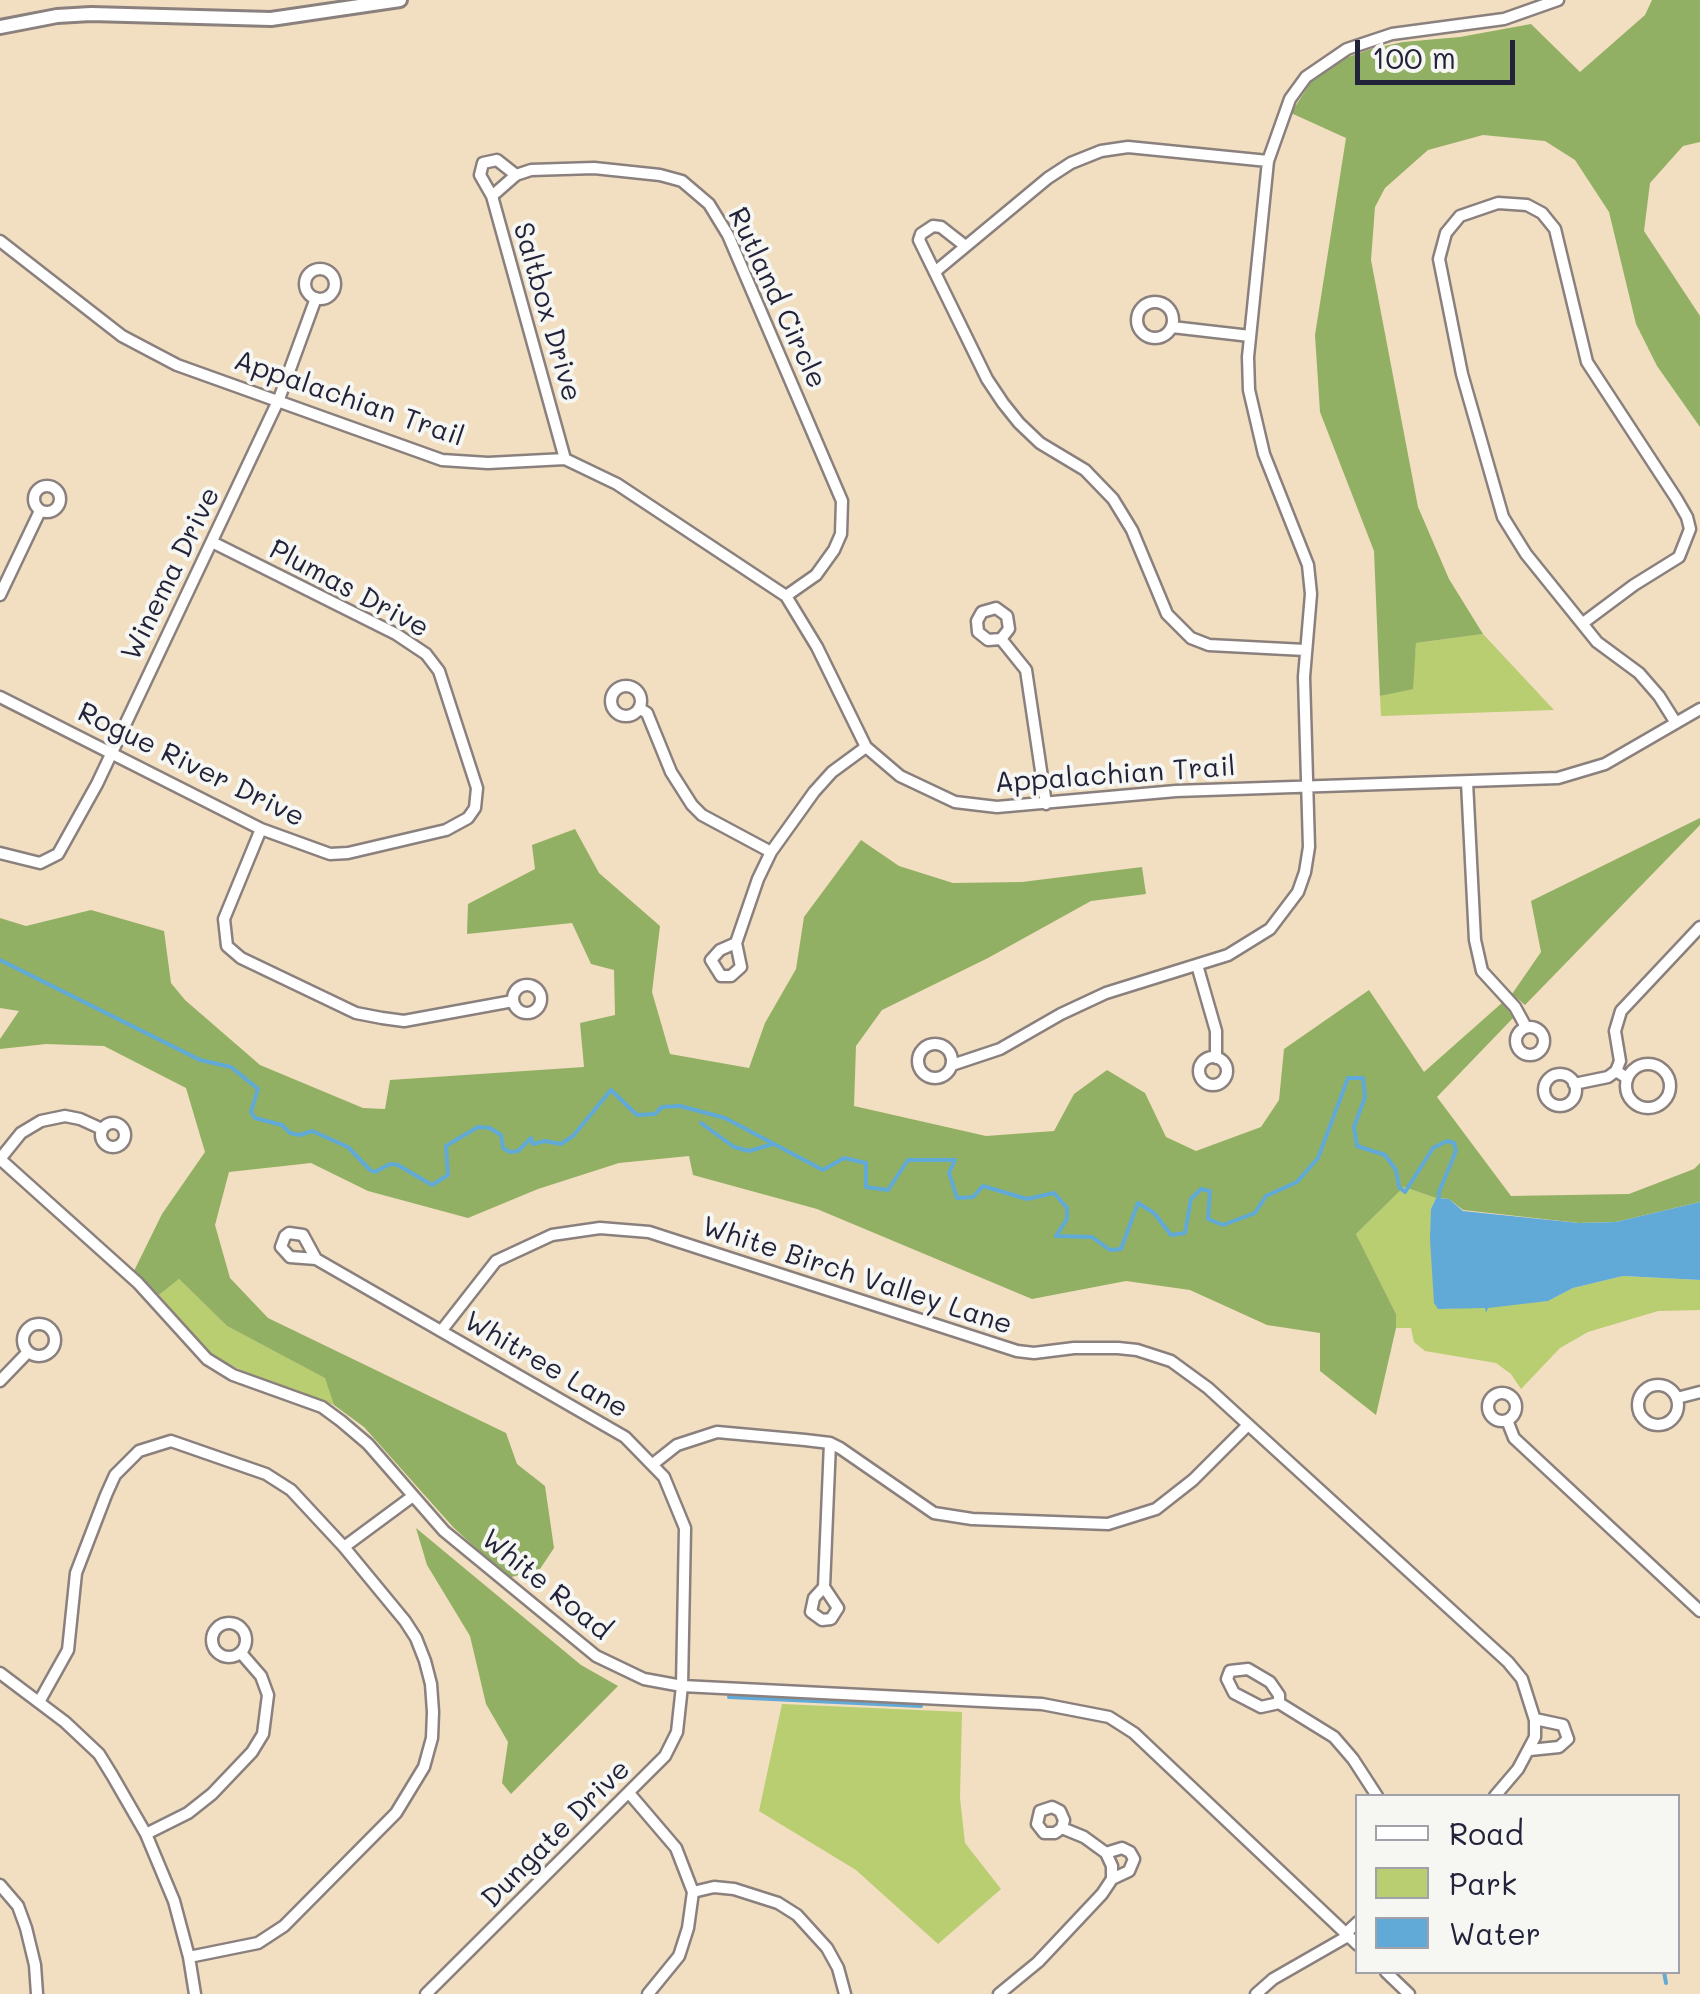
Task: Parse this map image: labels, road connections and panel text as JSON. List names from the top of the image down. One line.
{"streets":{"street":["Rutland Circle","Saltbox Drive","Appalachian Trail","Winema Drive","Plumas Drive","Rogue River Drive","White Birch Valley Lane","Whitree Lane","White Road","Dungate Drive"]},"crossings":[["Rutland Circle","Saltbox Drive"],["Rutland Circle","Appalachian Trail"],["Saltbox Drive","Appalachian Trail"],["Appalachian Trail","Winema Drive"],["Winema Drive","Plumas Drive"],["Winema Drive","Rogue River Drive"],["Plumas Drive","Rogue River Drive"],["White Birch Valley Lane","Whitree Lane"],["Whitree Lane","White Road"],["Whitree Lane","Dungate Drive"],["White Road","Dungate Drive"]],"legend":["Road","Park","Water"],"scale_bar":"100 m"}
